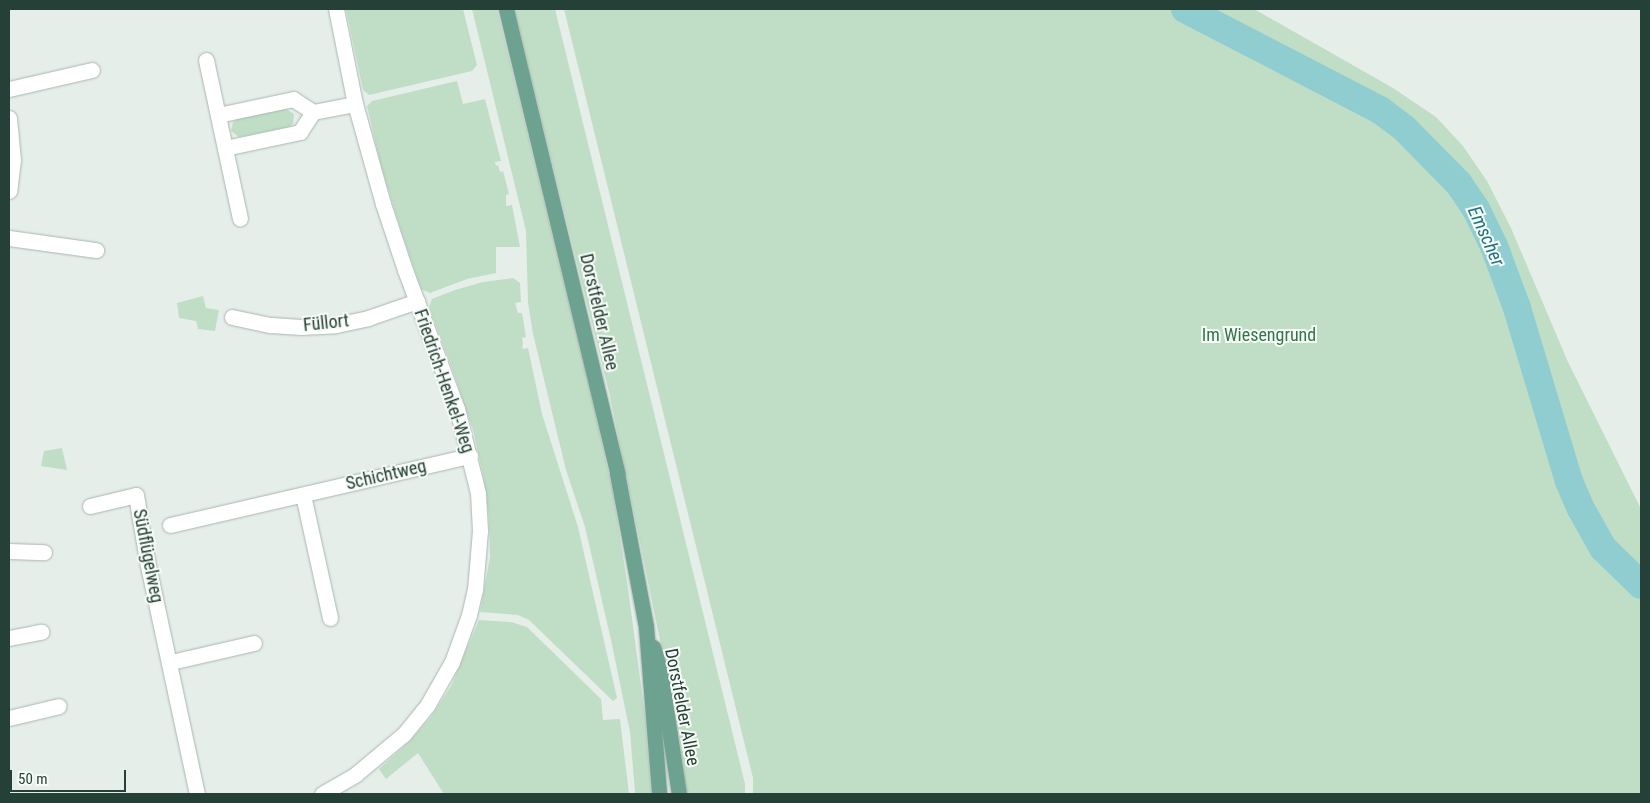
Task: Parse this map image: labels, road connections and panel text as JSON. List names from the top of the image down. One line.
{"streets":{"main road":["Dorstfelder Allee"],"street":["Füllort","Friedrich-Henkel-Weg","Schichtweg","Südflügelweg"]},"crossings":[["Füllort","Friedrich-Henkel-Weg"],["Friedrich-Henkel-Weg","Schichtweg"]],"water":["Emscher"],"parks":["Im Wiesengrund"],"scale_bar":"50 m"}
